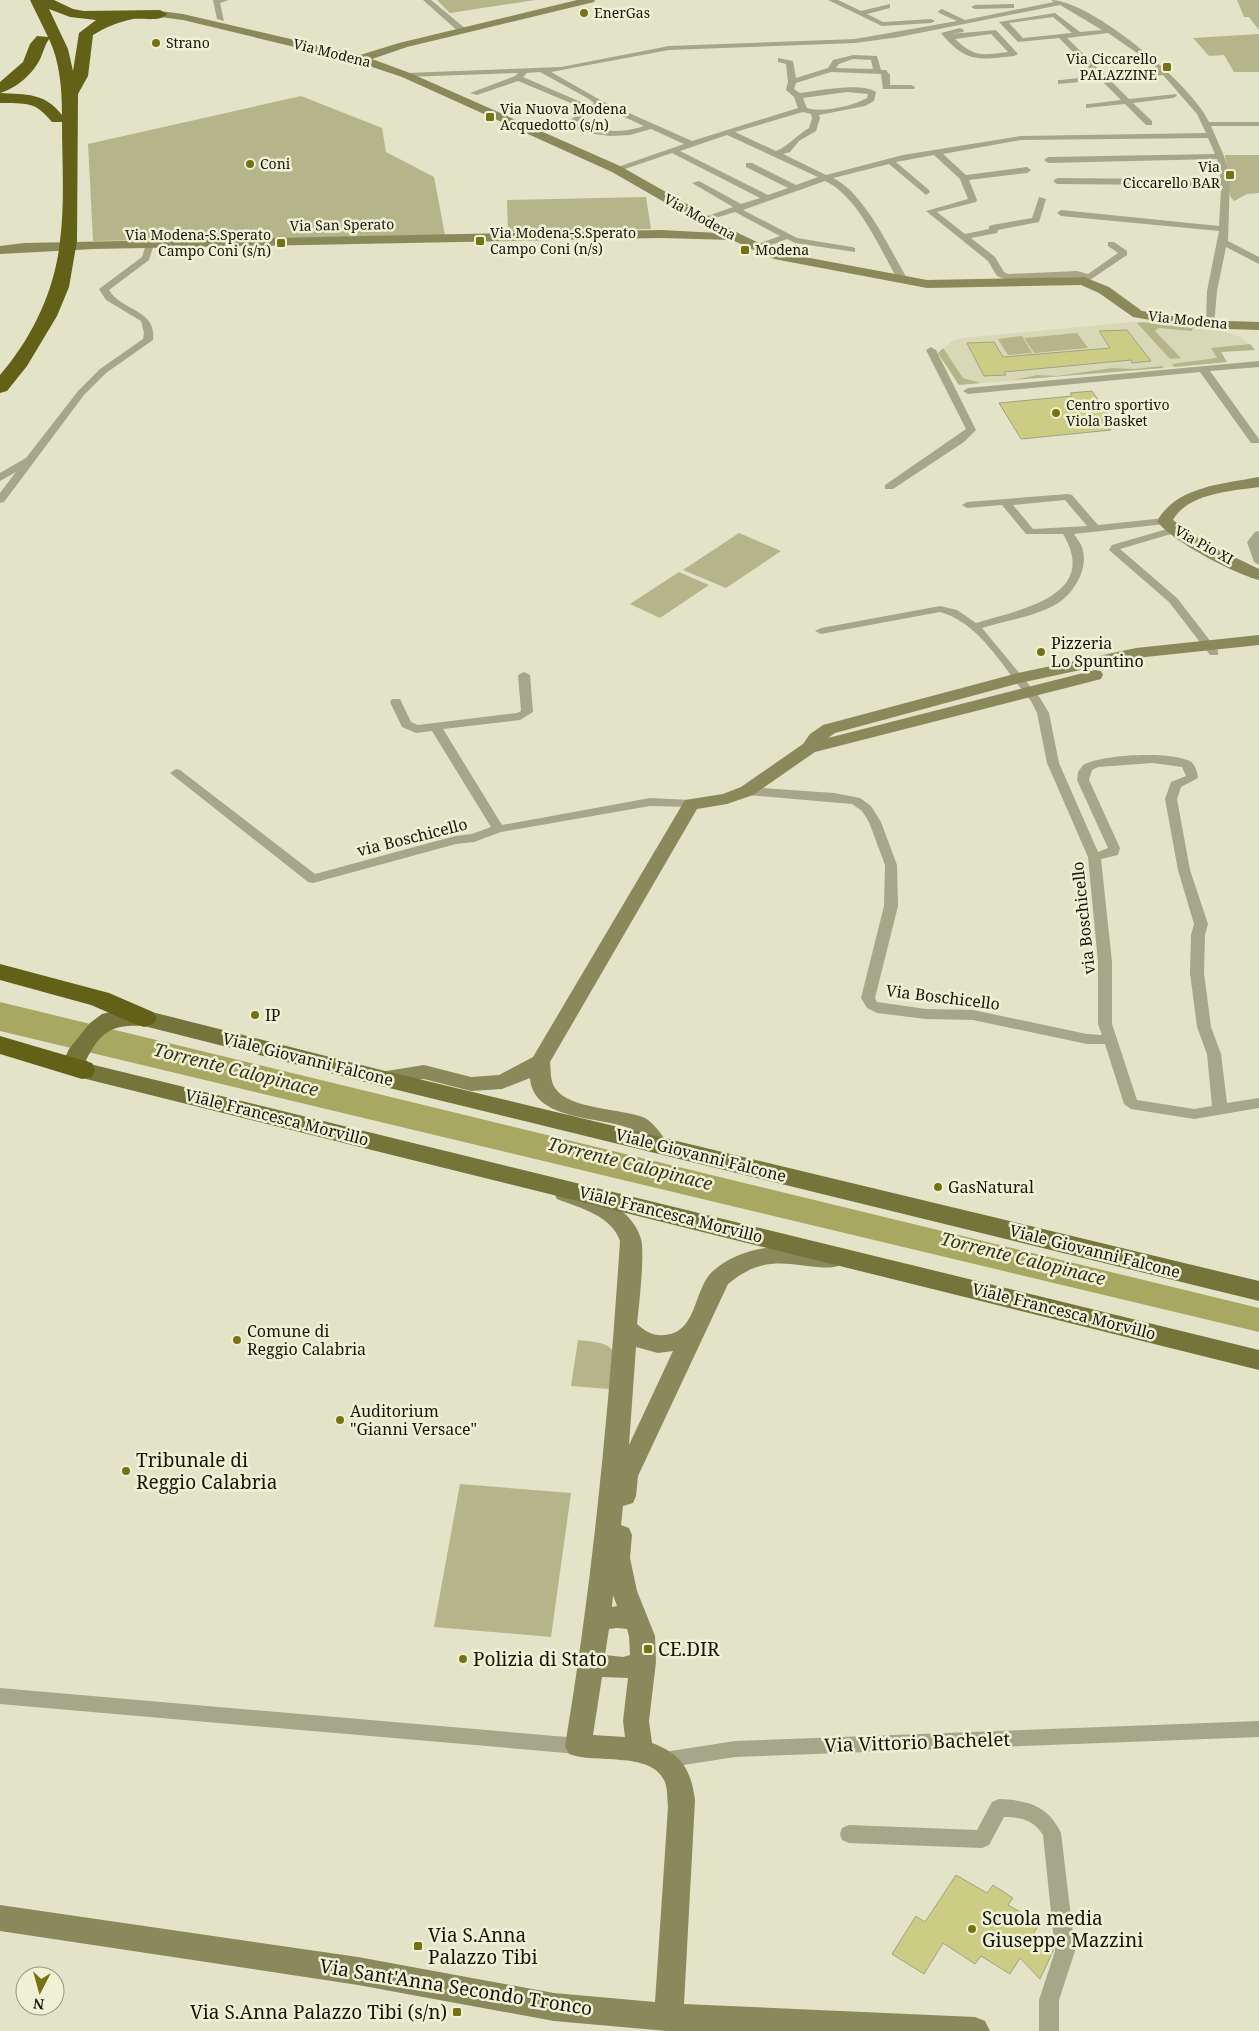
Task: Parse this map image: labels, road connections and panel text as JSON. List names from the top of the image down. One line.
{"streets":{"main road":["Viale Giovanni Falcone","Viale Francesca Morvillo"],"street":["Via Modena","Via San Sperato","Via Pio XI","via Boschicello","Via Boschicello","Via Vittorio Bachelet","Via Sant'Anna Secondo Tronco"]},"crossings":[["via Boschicello","Via Boschicello"],["Viale Giovanni Falcone","Viale Francesca Morvillo"]],"water":["Torrente Calopinace"],"places":{"other":["EnerGas","Strano","Coni","Centro sportivo Viola Basket","Pizzeria Lo Spuntino","IP","GasNatural","Comune di Reggio Calabria","Auditorium \"Gianni Versace\"","Tribunale di Reggio Calabria","Polizia di Stato","Scuola media Giuseppe Mazzini"],"transit":["Via Ciccarello PALAZZINE","Via Nuova Modena Acquedotto (s/n)","Via Ciccarello BAR","Via Modena-S.Sperato Campo Coni (n/s)","Via Modena-S.Sperato Campo Coni (s/n)","Modena","CE.DIR","Via S.Anna Palazzo Tibi","Via S.Anna Palazzo Tibi (s/n)"]},"north":"bottom"}
